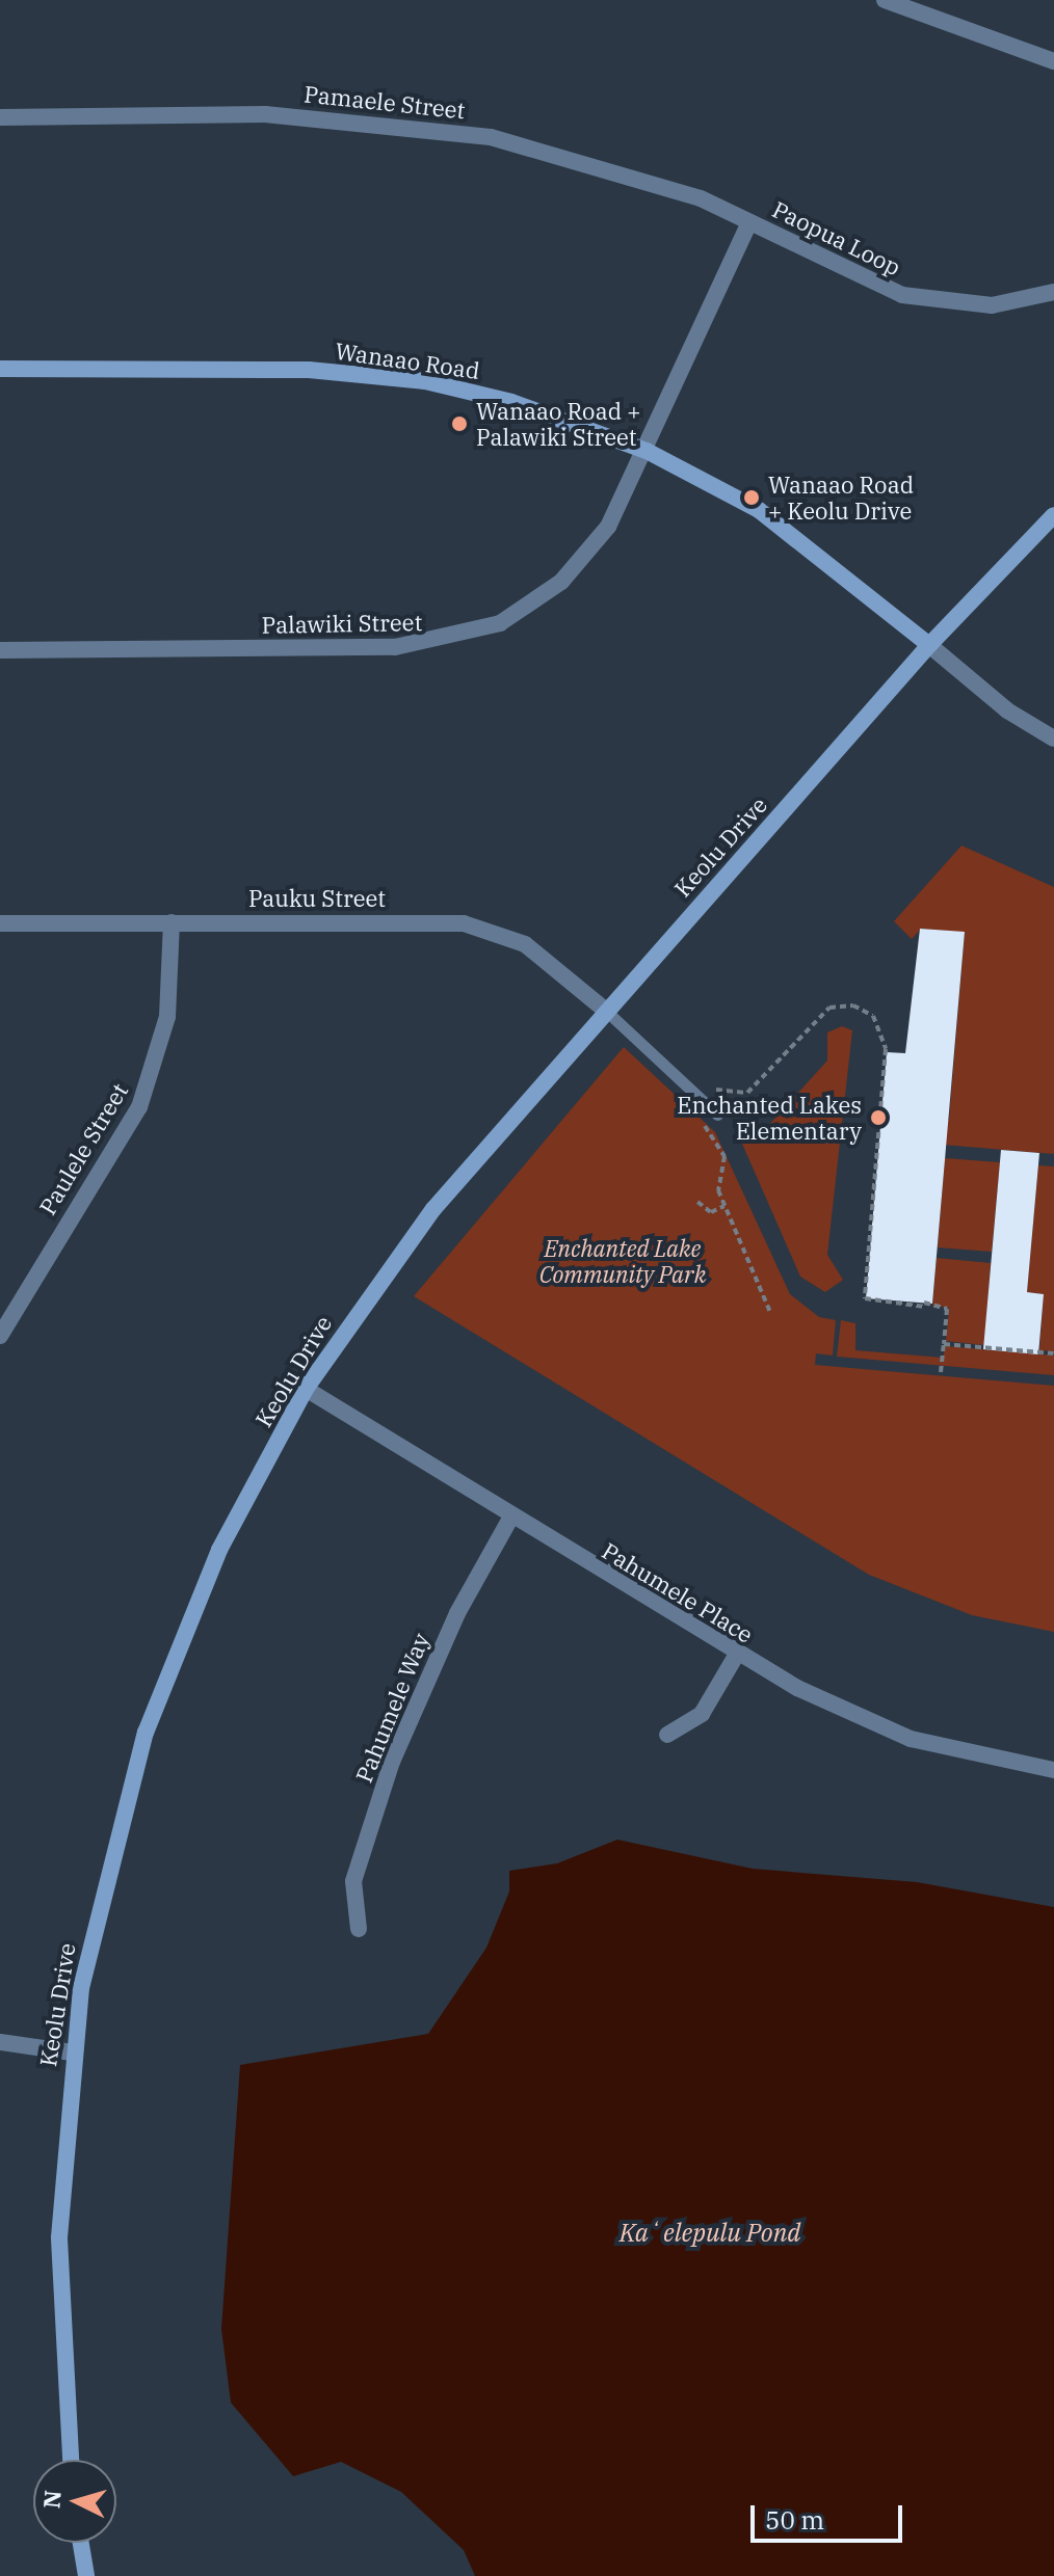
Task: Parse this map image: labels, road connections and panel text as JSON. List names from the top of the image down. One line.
{"streets":{"main road":["Wanaao Road","Keolu Drive"],"street":["Pamaele Street","Paopua Loop","Palawiki Street","Pauku Street","Paulele Street","Pahumele Place","Pahumele Way"]},"crossings":[["Pamaele Street","Paopua Loop"],["Paopua Loop","Wanaao Road"],["Paopua Loop","Palawiki Street"],["Wanaao Road","Palawiki Street"],["Wanaao Road","Keolu Drive"],["Keolu Drive","Pauku Street"],["Keolu Drive","Pahumele Place"],["Pauku Street","Paulele Street"],["Pahumele Place","Pahumele Way"]],"water":["Kaʻelepulu Pond"],"parks":["Enchanted Lake Community Park"],"places":["Wanaao Road + Palawiki Street","Wanaao Road + Keolu Drive","Enchanted Lakes Elementary"],"scale_bar":"50 m","north":"left"}
